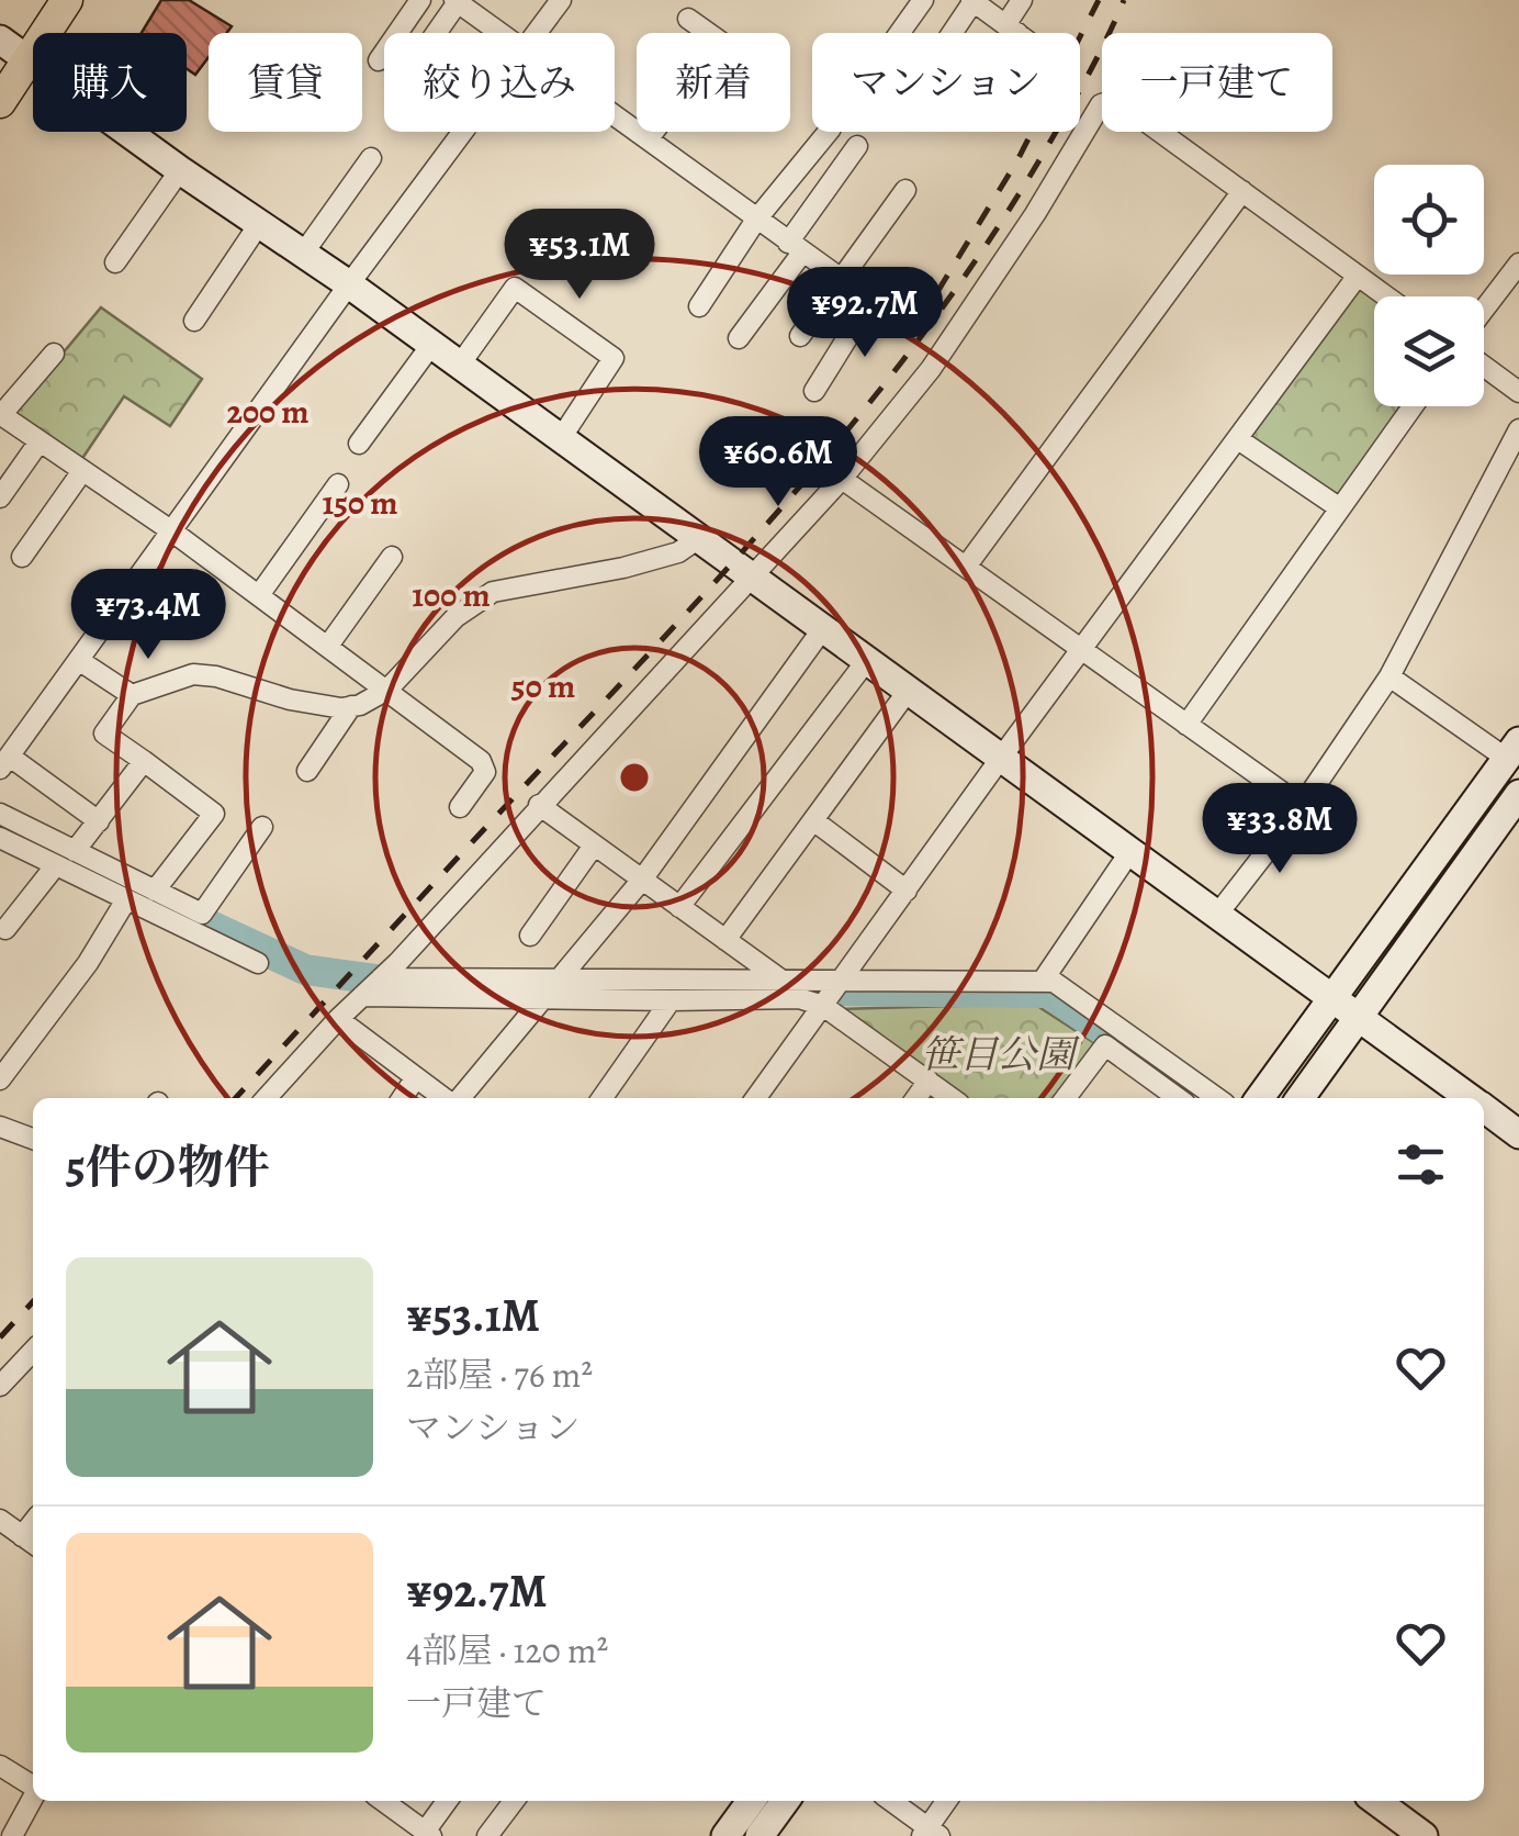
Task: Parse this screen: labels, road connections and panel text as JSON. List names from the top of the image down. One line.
{"parks":["笹目公園"],"page":{"chip":["購入","賃貸","絞り込み","新着","マンション","一戸建て"],"price":["¥53.1M","¥92.7M","¥60.6M","¥73.4M","¥33.8M"],"heading":"5件の物件","list":[{"name":"¥53.1M","note":"2部屋 · 76 m² · マンション"},{"name":"¥92.7M","note":"4部屋 · 120 m² · 一戸建て"}]},"rings":["200 m","150 m","100 m","50 m"]}
